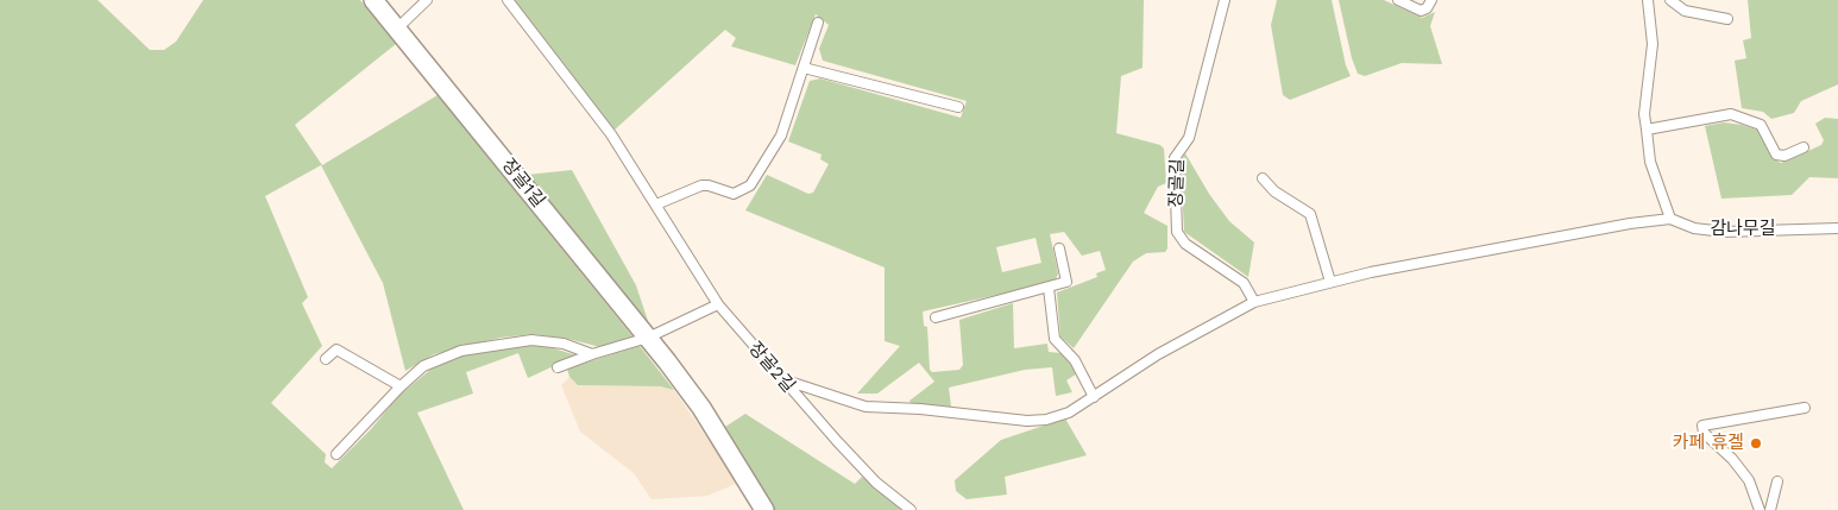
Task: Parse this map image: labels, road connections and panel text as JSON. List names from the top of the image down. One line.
{"streets":{"street":["장골1길"],"lane":["장골길","감나무길","장골2길"]},"places":["카페 휴겔"]}
